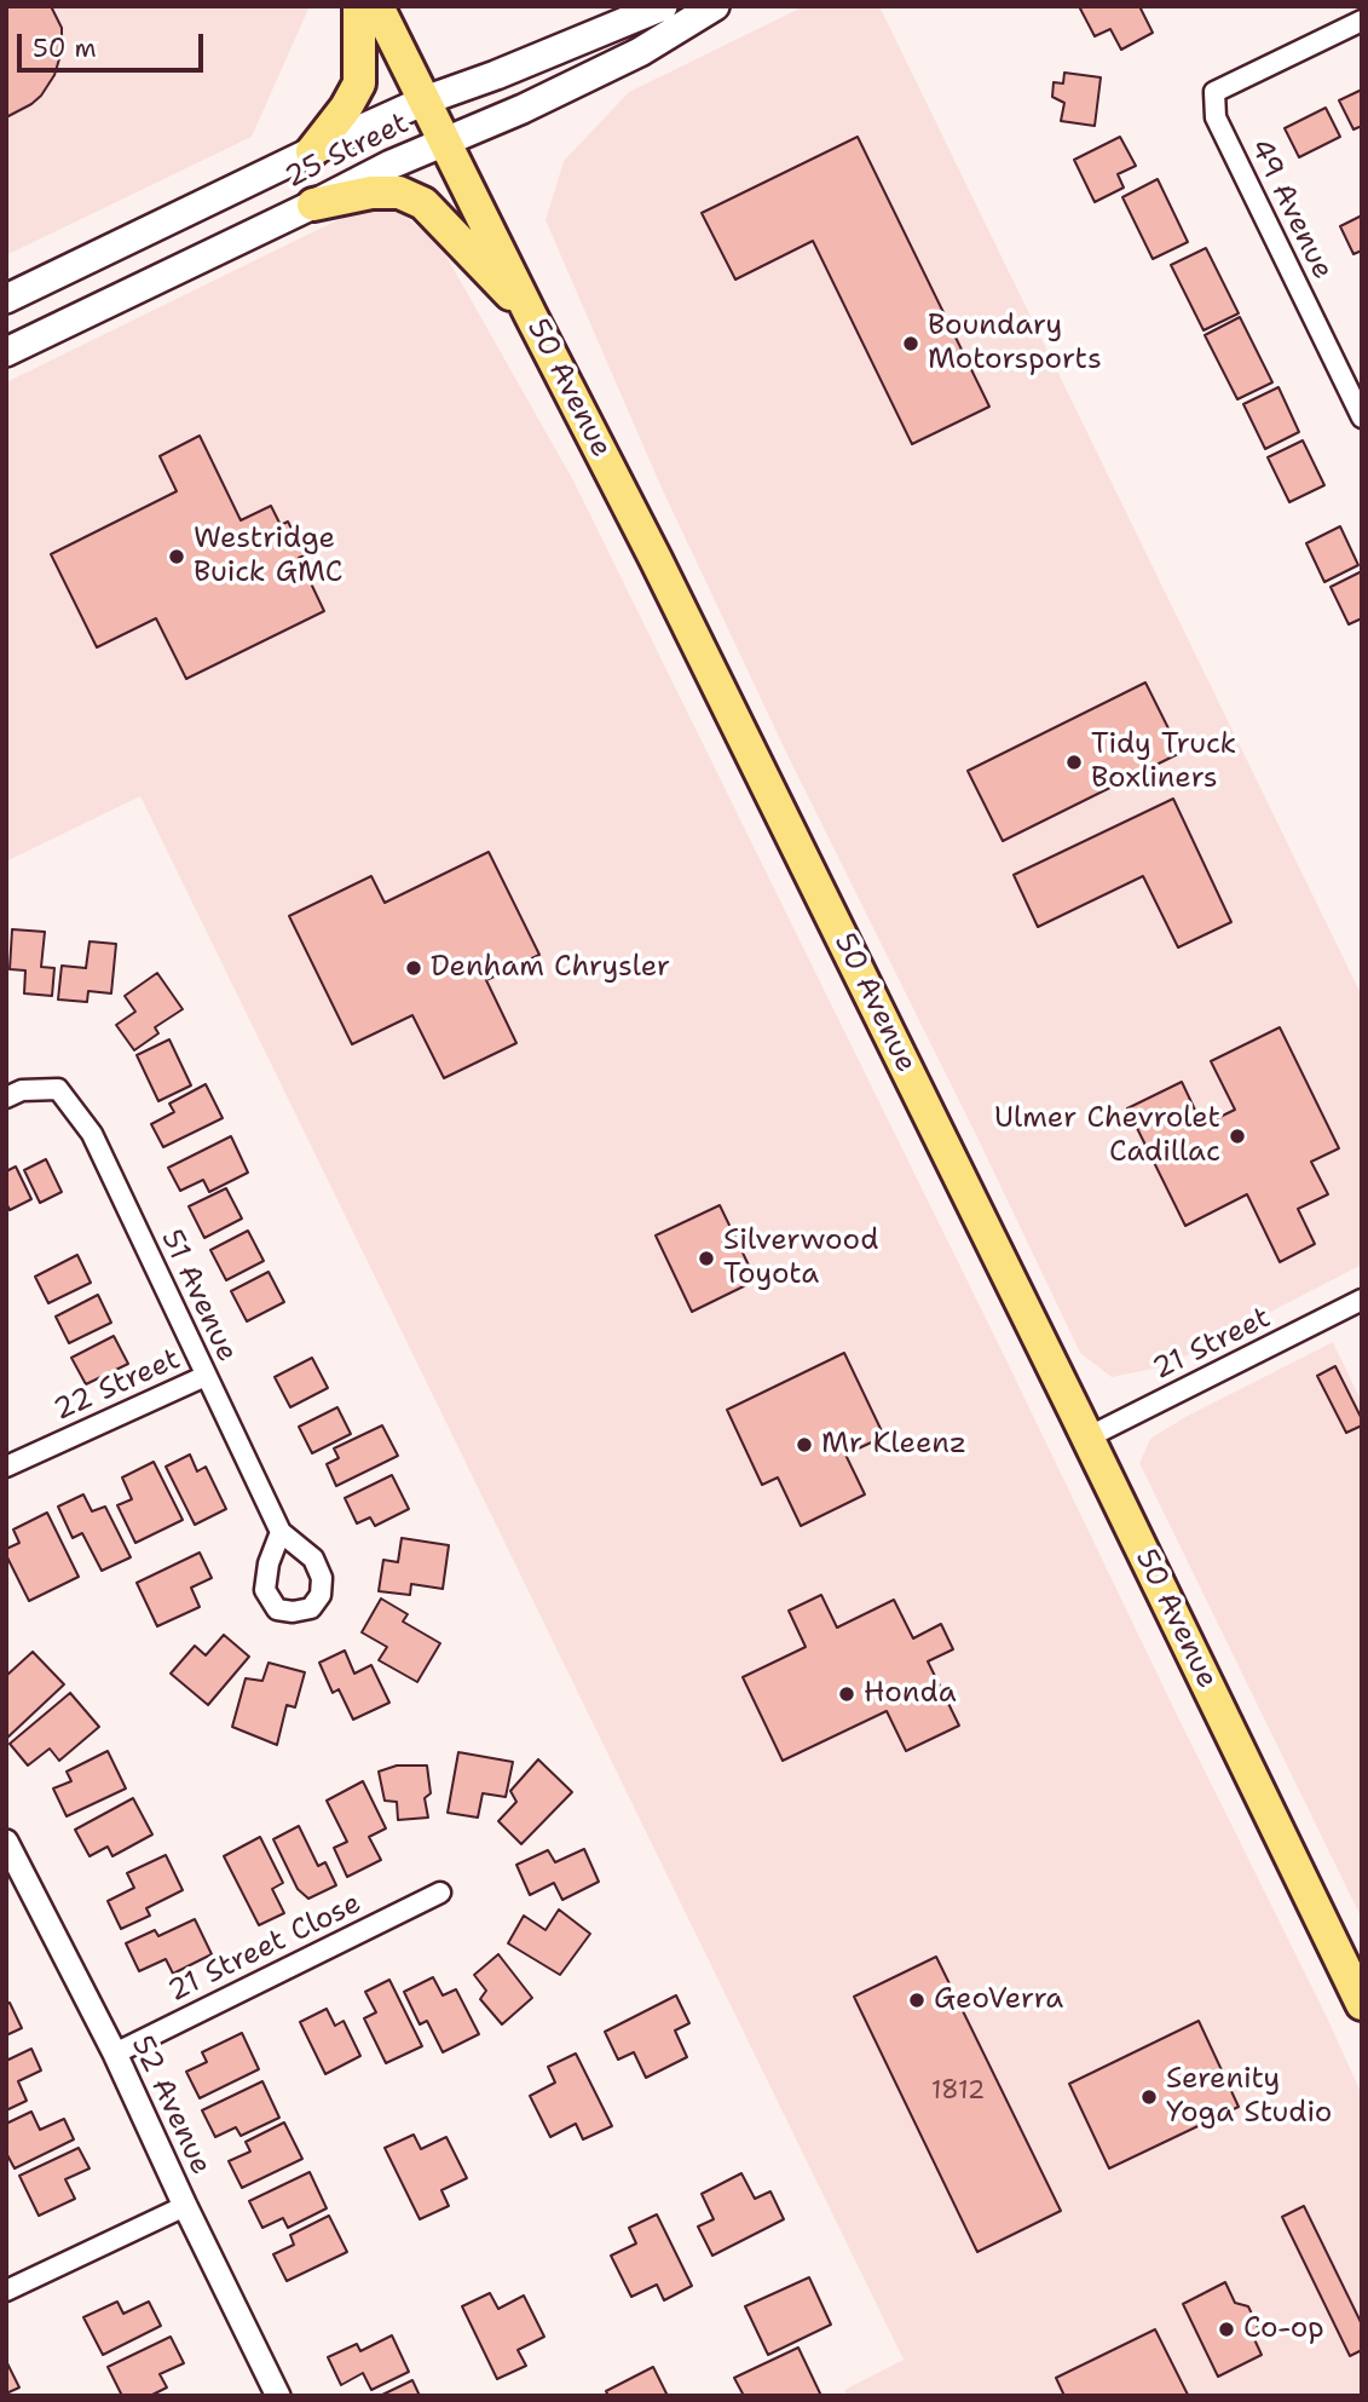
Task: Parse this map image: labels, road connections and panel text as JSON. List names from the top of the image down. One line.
{"streets":{"main road":["25 Street","50 Avenue"],"street":["49 Avenue","51 Avenue","21 Street","22 Street","21 Street Close","52 Avenue"]},"crossings":[["25 Street","50 Avenue"],["50 Avenue","21 Street"],["51 Avenue","22 Street"],["21 Street Close","52 Avenue"]],"places":["Boundary Motorsports","Westridge Buick GMC","Tidy Truck Boxliners","Denham Chrysler","Ulmer Chevrolet Cadillac","Silverwood Toyota","Mr Kleenz","Honda","GeoVerra","Serenity Yoga Studio","Co-op"],"house_numbers":["1812"],"scale_bar":"50 m"}
